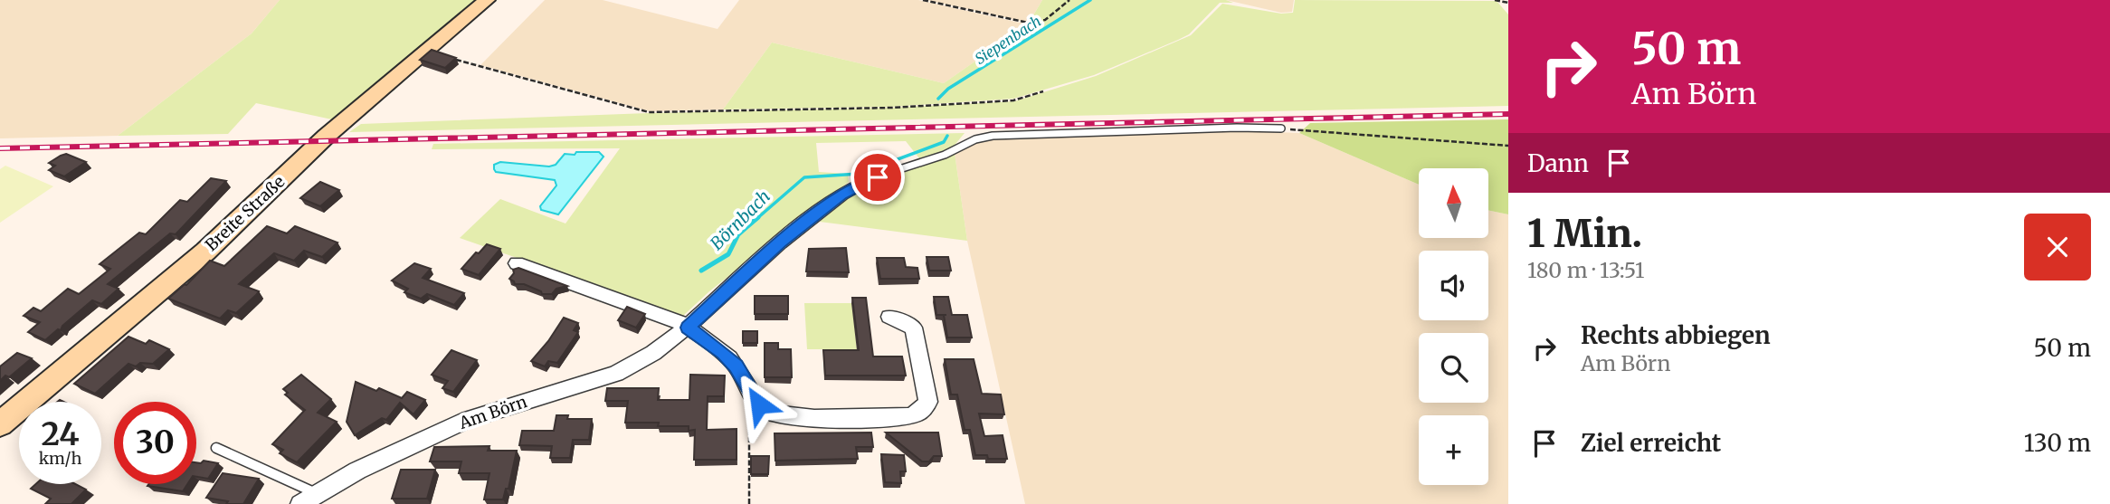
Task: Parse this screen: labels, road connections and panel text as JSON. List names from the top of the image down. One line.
{"streets":{"street":["Breite Straße","Am Börn"]},"water":["Siepenbach","Börnbach"],"north":"top","page":{"turn":["50 m","Am Börn"],"then":"Dann","map_buttons":"+","heading":["1 Min.","180 m · 13:51"],"list":[{"name":"Rechts abbiegen","note":"Am Börn","value":"50 m"},{"name":"Ziel erreicht","value":"130 m"}],"speed":"24 km/h","limit":"30"}}
